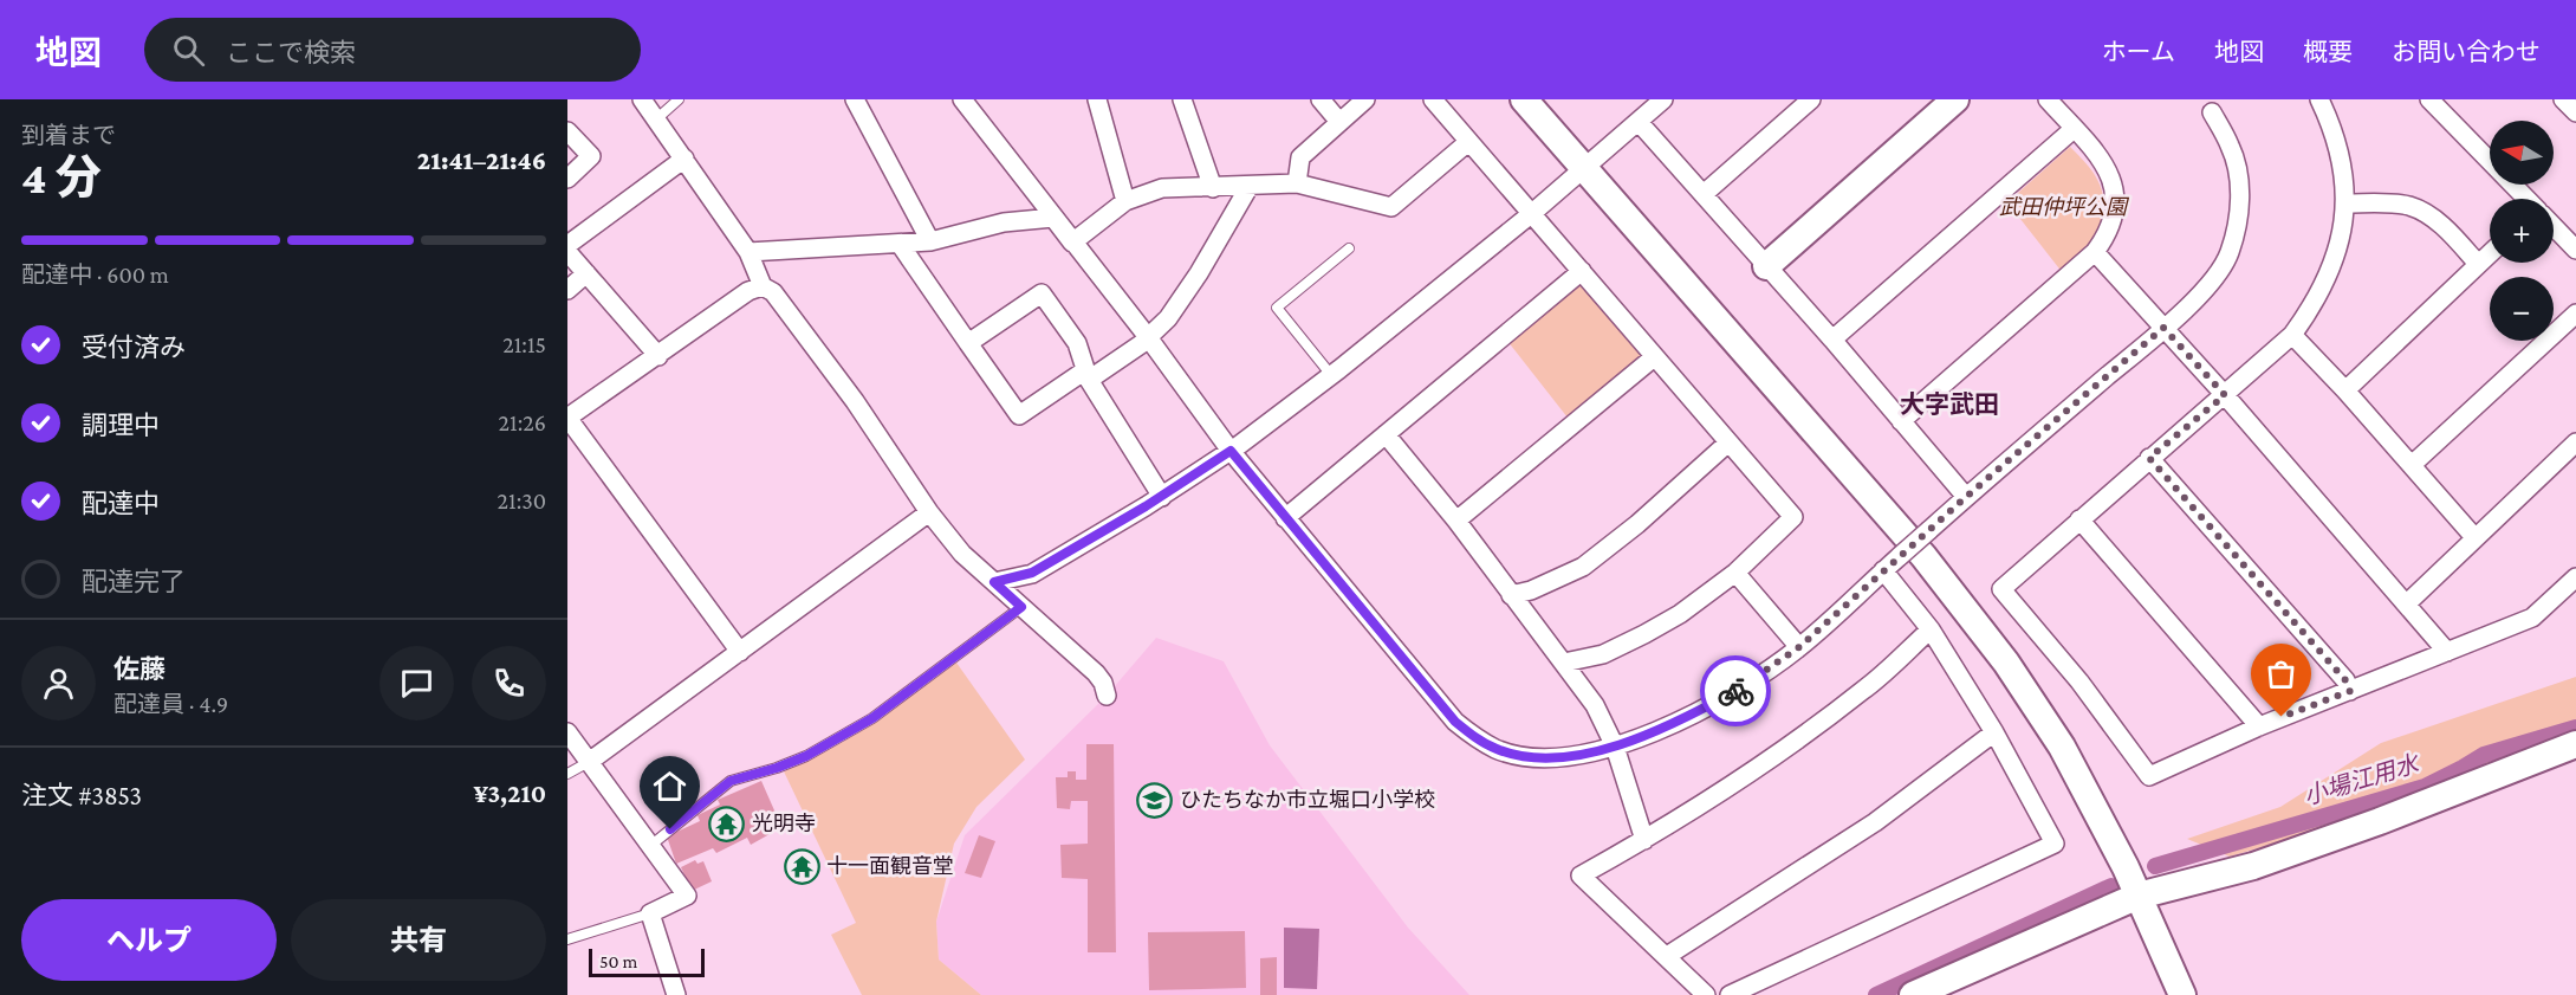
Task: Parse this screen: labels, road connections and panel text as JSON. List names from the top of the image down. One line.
{"districts":["大字武田"],"water":["小場江用水"],"parks":["武田仲坪公園"],"places":{"school or university":["ひたちなか市立堀口小学校"],"temple":["光明寺","十一面観音堂"]},"scale_bar":"50 m","north":"left","page":{"header":"地図","search":"ここで検索","nav":["ホーム","地図","概要","お問い合わせ"],"heading":["4 分","到着まで","21:41–21:46"],"panel":["佐藤","配達員 · 4.9","注文 #3853","¥3,210"],"map_buttons":["+","−"],"bar":"配達中 · 600 m","list":[["受付済み","21:15"],["調理中","21:26"],["配達中","21:30"],"配達完了"],"buttons":["ヘルプ","共有"],"scale":"50 m"}}
